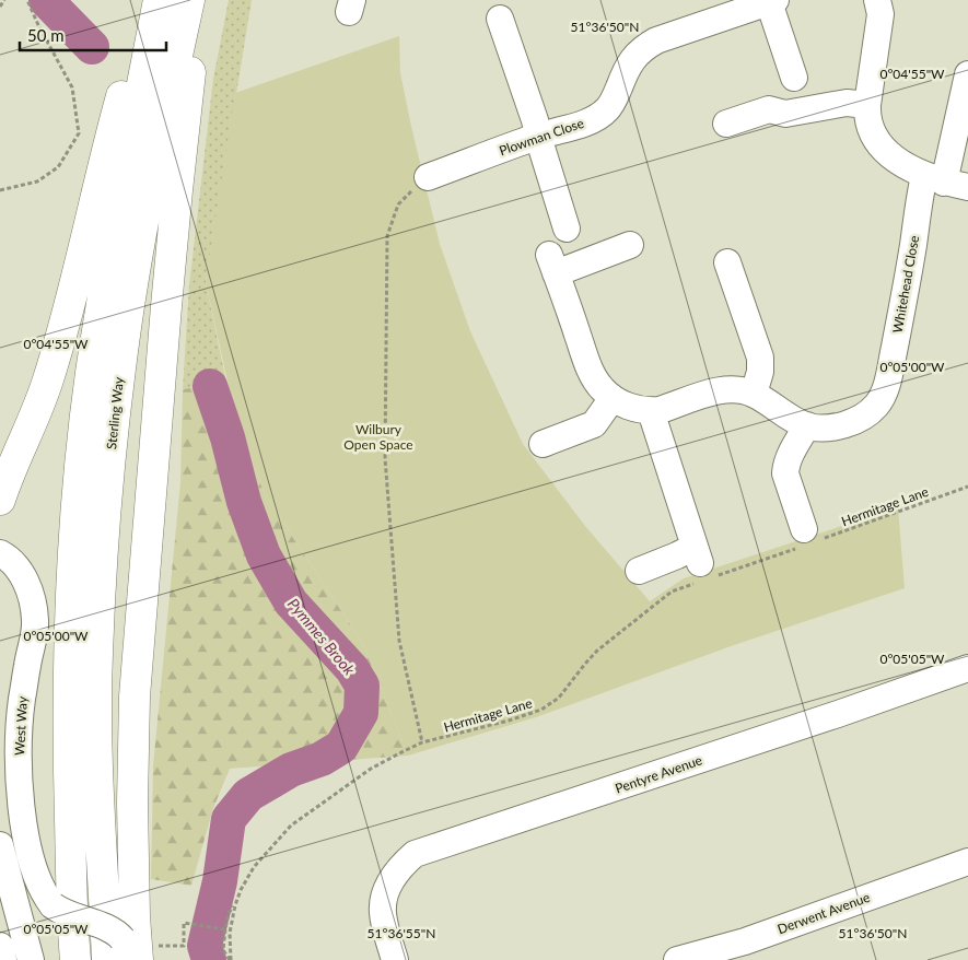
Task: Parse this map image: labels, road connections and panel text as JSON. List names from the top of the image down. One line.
{"streets":{"highway":["Sterling Way"],"street":["Plowman Close","Whitehead Close","West Way","Pentyre Avenue","Derwent Avenue"],"path":["Hermitage Lane"]},"crossings":[["Sterling Way","West Way"]],"water":["Pymmes Brook"],"parks":["Wilbury Open Space"],"scale_bar":"50 m","coordinates":["51°36'50\"N","0°04'55\"W","0°05'00\"W","0°05'05\"W","51°36'55\"N"]}
